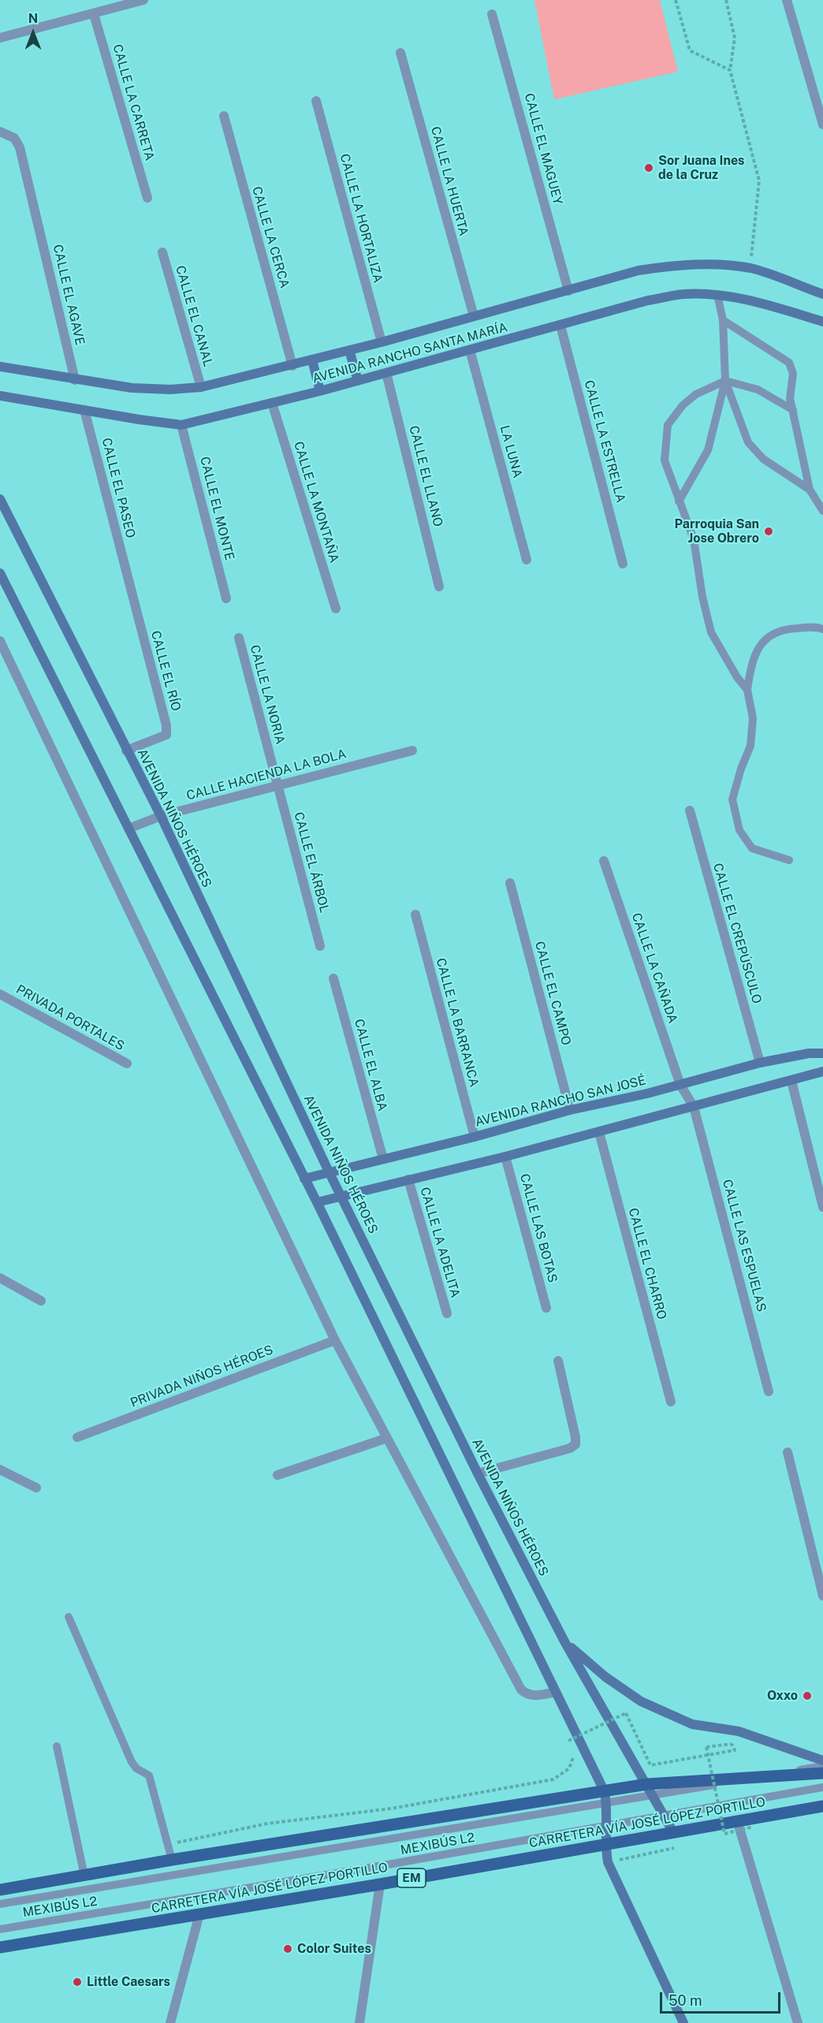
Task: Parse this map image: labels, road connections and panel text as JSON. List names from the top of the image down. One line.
{"streets":{"main road":["AVENIDA RANCHO SANTA MARÍA","AVENIDA NIÑOS HÉROES","AVENIDA RANCHO SAN JOSÉ","CARRETERA VÍA JOSÉ LÓPEZ PORTILLO","EM"],"street":["CALLE LA CARRETA","CALLE EL MAGUEY","CALLE LA HUERTA","CALLE LA HORTALIZA","CALLE LA CERCA","CALLE EL AGAVE","CALLE EL CANAL","CALLE LA ESTRELLA","LA LUNA","CALLE EL LLANO","CALLE EL PASEO","CALLE LA MONTAÑA","CALLE EL MONTE","CALLE EL RÍO","CALLE LA NORIA","CALLE HACIENDA LA BOLA","CALLE EL ÁRBOL","CALLE EL CREPÚSCULO","CALLE LA CAÑADA","CALLE EL CAMPO","PRIVADA PORTALES","CALLE LA BARRANCA","CALLE EL ALBA","CALLE LAS BOTAS","CALLE LA ADELITA","CALLE LAS ESPUELAS","CALLE EL CHARRO","PRIVADA NIÑOS HÉROES"],"lane":["MEXIBÚS L2"]},"crossings":[["CALLE EL MAGUEY","AVENIDA RANCHO SANTA MARÍA"],["CALLE LA HUERTA","AVENIDA RANCHO SANTA MARÍA"],["CALLE LA HORTALIZA","AVENIDA RANCHO SANTA MARÍA"],["CALLE LA CERCA","AVENIDA RANCHO SANTA MARÍA"],["CALLE EL AGAVE","AVENIDA RANCHO SANTA MARÍA"],["CALLE EL CANAL","AVENIDA RANCHO SANTA MARÍA"],["AVENIDA RANCHO SANTA MARÍA","CALLE LA ESTRELLA"],["AVENIDA RANCHO SANTA MARÍA","LA LUNA"],["AVENIDA RANCHO SANTA MARÍA","CALLE EL LLANO"],["AVENIDA RANCHO SANTA MARÍA","CALLE EL PASEO"],["AVENIDA RANCHO SANTA MARÍA","CALLE LA MONTAÑA"],["AVENIDA RANCHO SANTA MARÍA","CALLE EL MONTE"],["CALLE EL PASEO","CALLE EL RÍO"],["CALLE EL RÍO","AVENIDA NIÑOS HÉROES"],["CALLE LA NORIA","CALLE HACIENDA LA BOLA"],["CALLE LA NORIA","CALLE EL ÁRBOL"],["CALLE HACIENDA LA BOLA","AVENIDA NIÑOS HÉROES"],["CALLE HACIENDA LA BOLA","CALLE EL ÁRBOL"],["AVENIDA NIÑOS HÉROES","AVENIDA RANCHO SAN JOSÉ"],["AVENIDA NIÑOS HÉROES","CARRETERA VÍA JOSÉ LÓPEZ PORTILLO"],["AVENIDA NIÑOS HÉROES","MEXIBÚS L2"],["CALLE EL CREPÚSCULO","AVENIDA RANCHO SAN JOSÉ"],["CALLE LA CAÑADA","AVENIDA RANCHO SAN JOSÉ"],["CALLE LA CAÑADA","CALLE LAS ESPUELAS"],["CALLE EL CAMPO","AVENIDA RANCHO SAN JOSÉ"],["CALLE LA BARRANCA","AVENIDA RANCHO SAN JOSÉ"],["CALLE EL ALBA","AVENIDA RANCHO SAN JOSÉ"],["CARRETERA VÍA JOSÉ LÓPEZ PORTILLO","MEXIBÚS L2"]],"places":["Sor Juana Ines de la Cruz","Parroquia San Jose Obrero","Oxxo","Color Suites","Little Caesars"],"scale_bar":"50 m","north":"top"}
